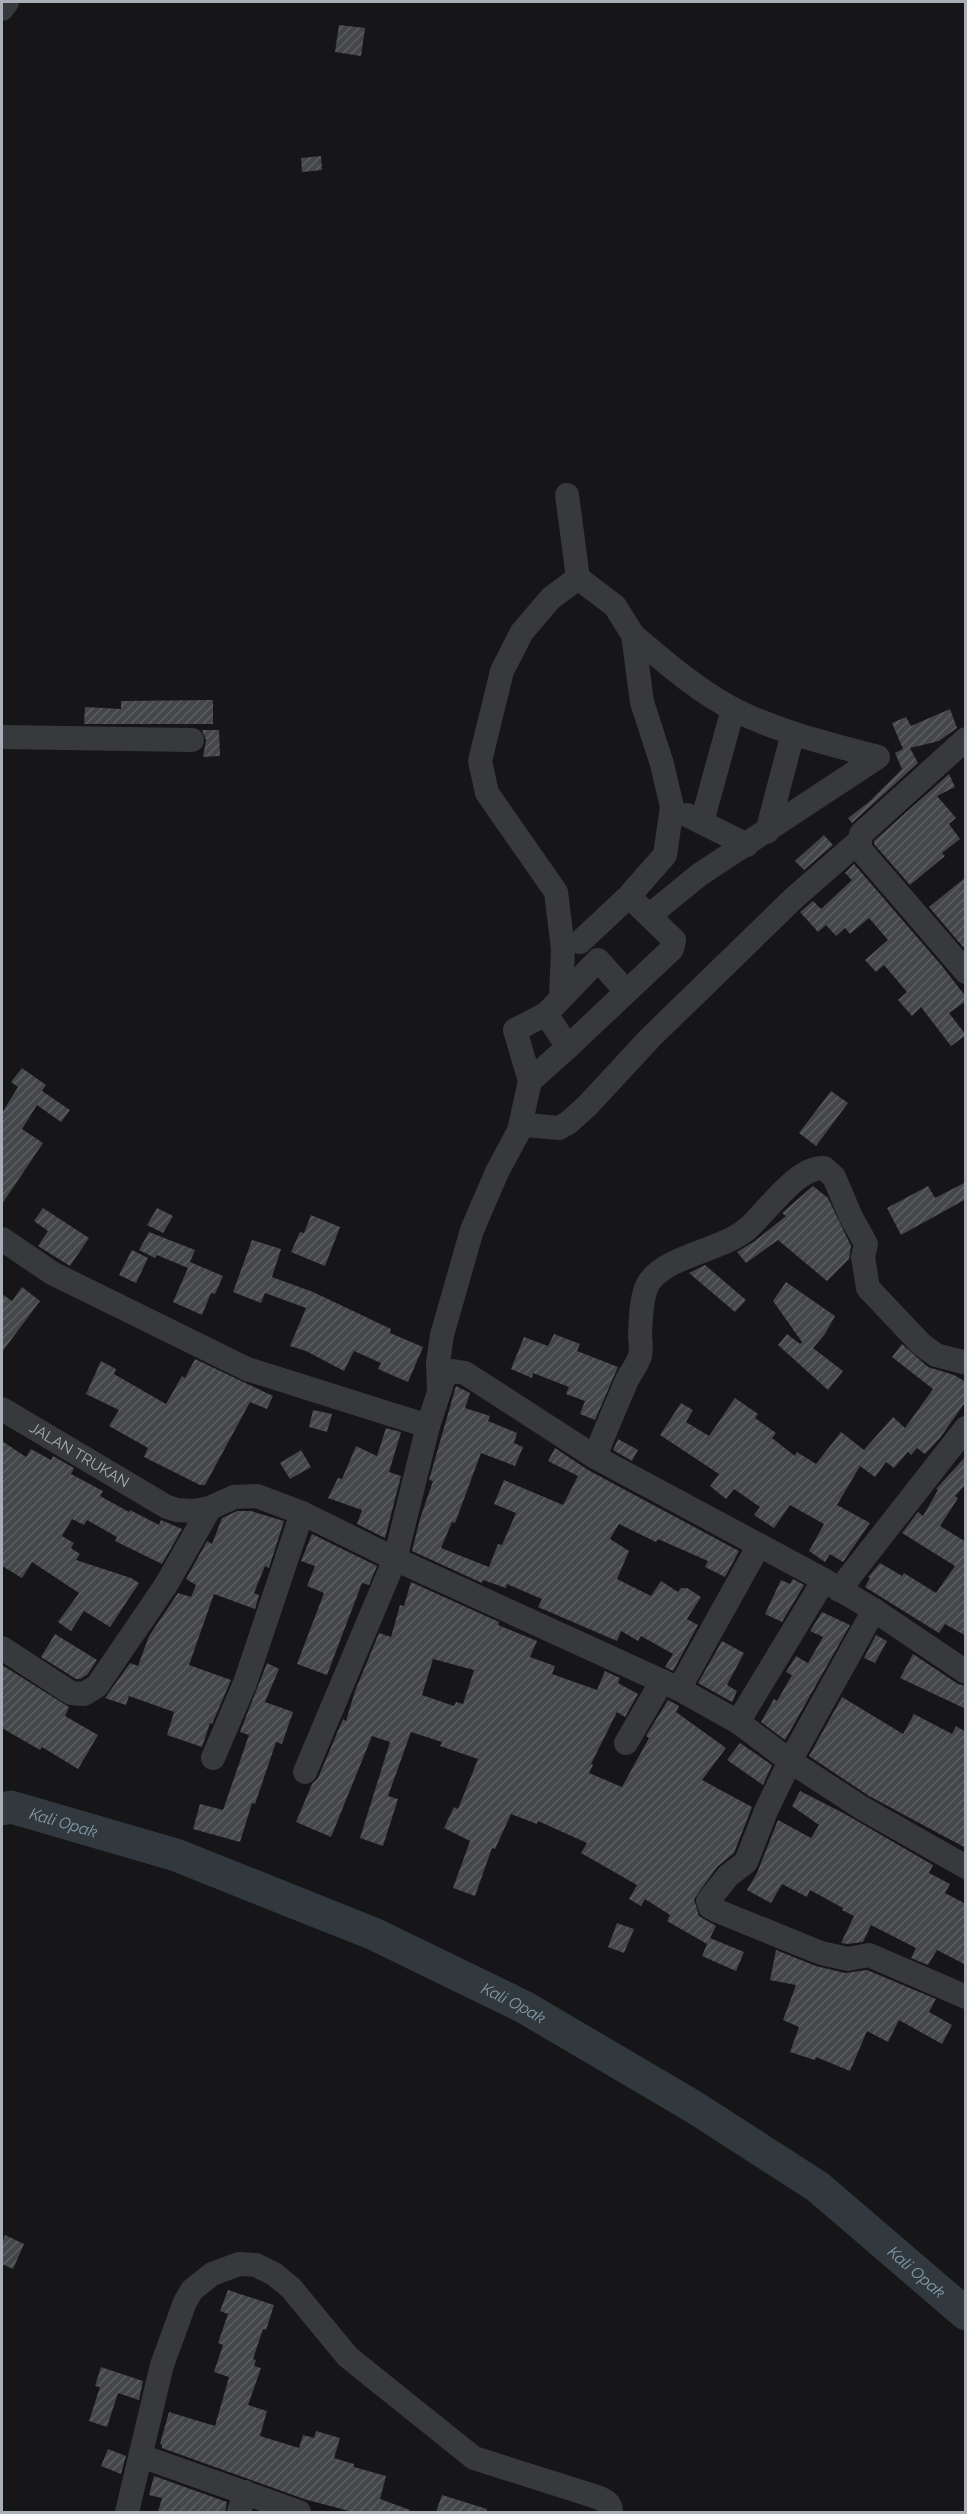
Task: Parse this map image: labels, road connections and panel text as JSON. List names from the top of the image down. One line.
{"streets":{"street":["JALAN TRUKAN"]},"water":["Kali Opak"]}
